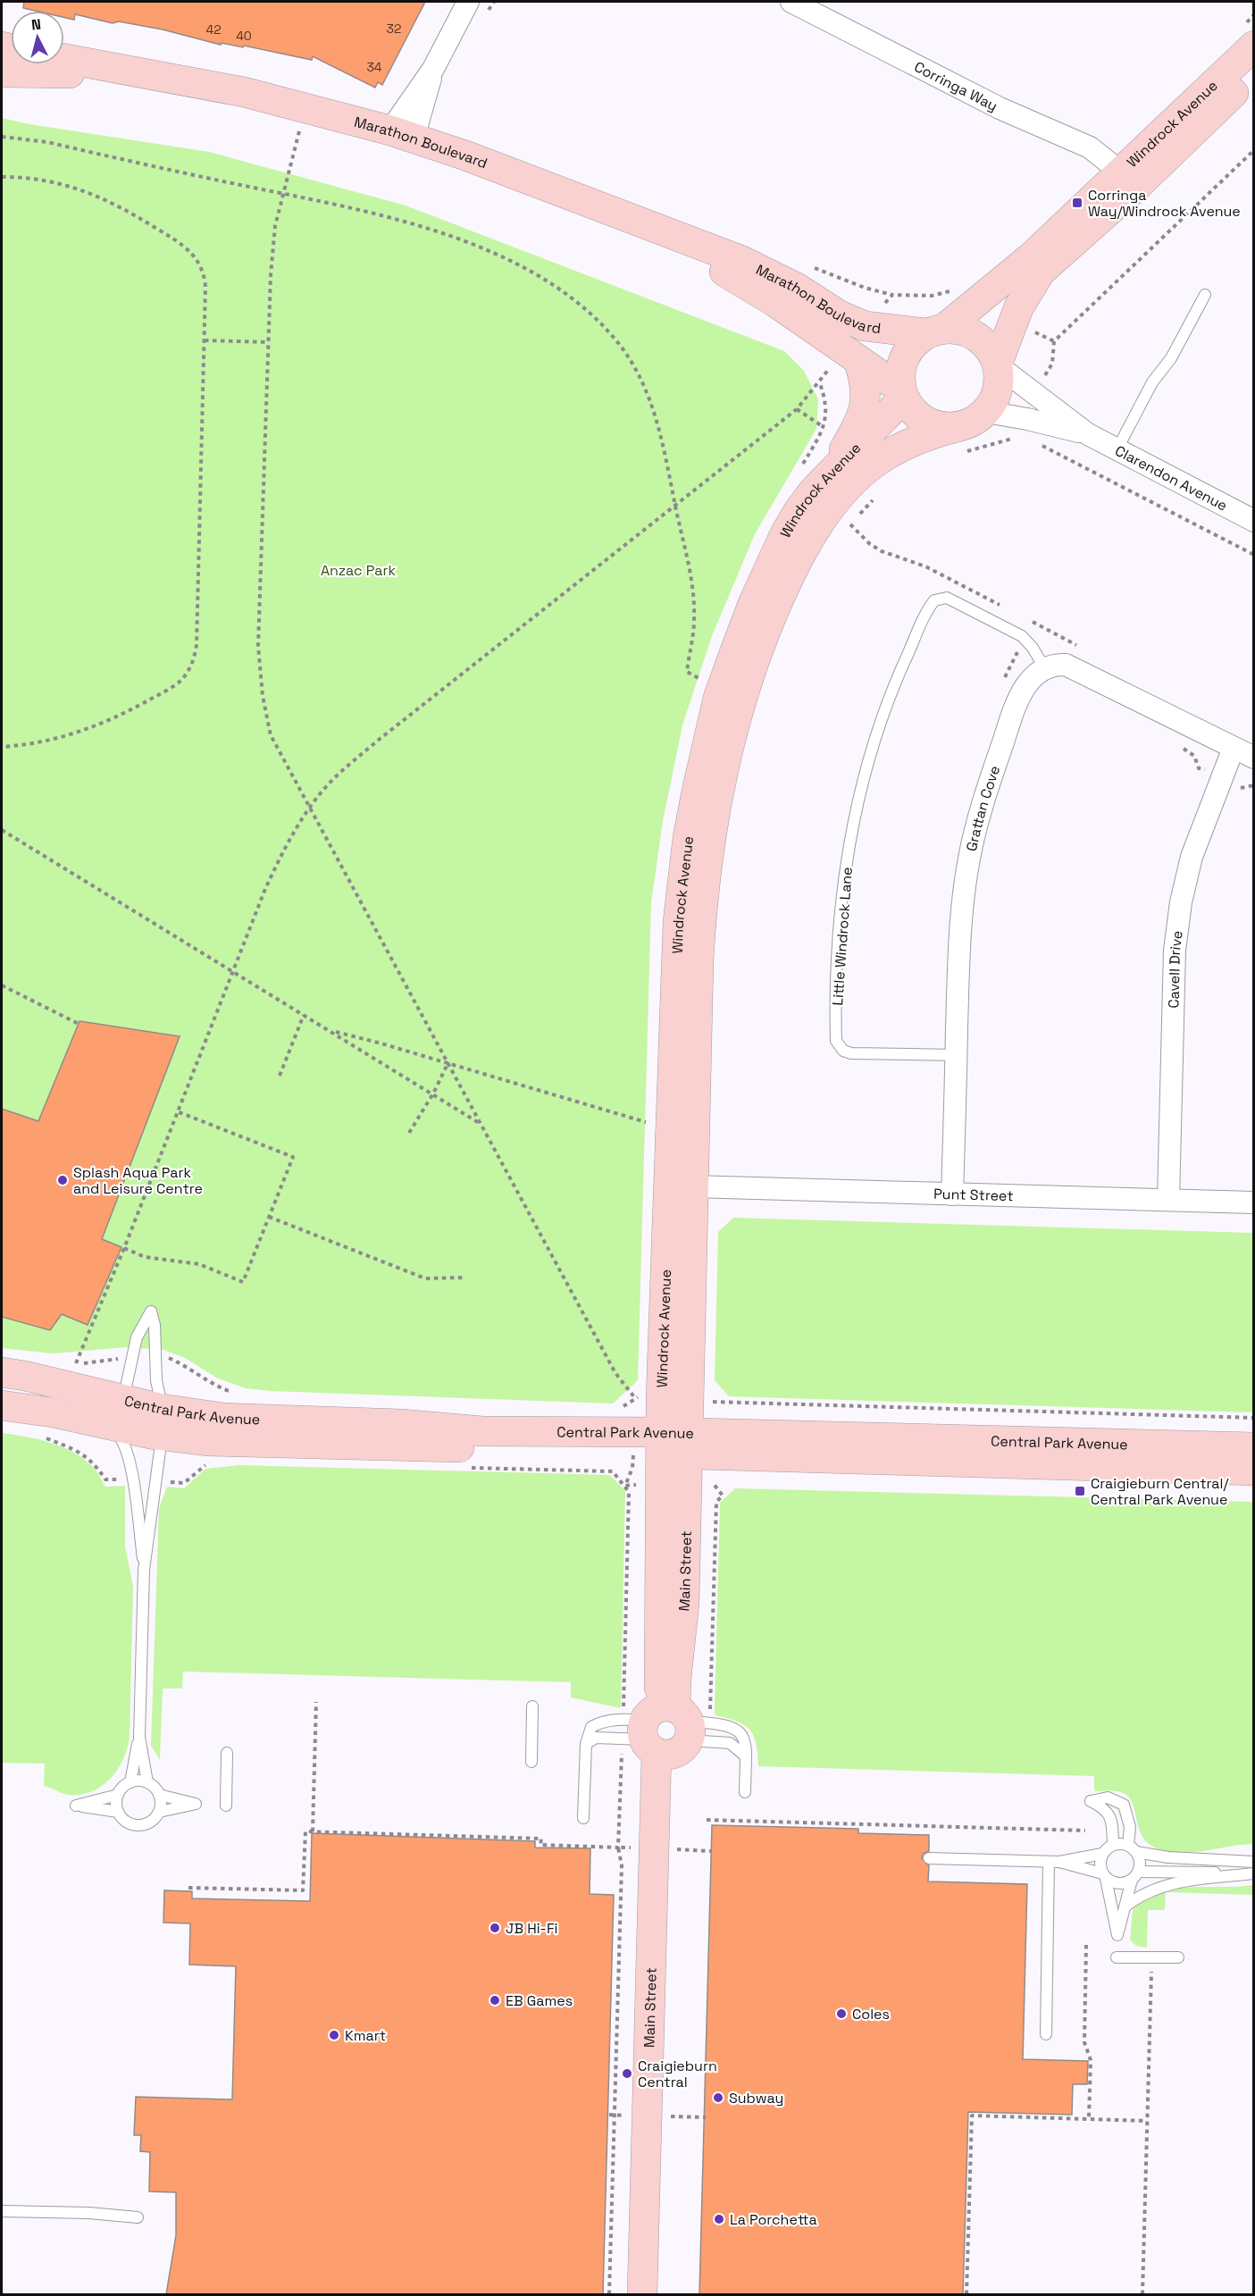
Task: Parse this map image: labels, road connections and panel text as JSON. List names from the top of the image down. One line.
{"streets":{"street":["Corringa Way","Windrock Avenue","Marathon Boulevard","Clarendon Avenue","Grattan Cove","Cavell Drive","Punt Street","Central Park Avenue","Main Street"],"lane":["Little Windrock Lane"]},"crossings":[["Corringa Way","Windrock Avenue"],["Windrock Avenue","Marathon Boulevard"],["Windrock Avenue","Clarendon Avenue"],["Windrock Avenue","Punt Street"],["Windrock Avenue","Central Park Avenue"],["Windrock Avenue","Main Street"],["Marathon Boulevard","Clarendon Avenue"],["Grattan Cove","Little Windrock Lane"],["Grattan Cove","Punt Street"],["Cavell Drive","Punt Street"],["Central Park Avenue","Main Street"]],"parks":["Anzac Park"],"places":{"transit":["Corringa Way/Windrock Avenue","Craigieburn Central/ Central Park Avenue"],"other":["Splash Aqua Park and Leisure Centre","JB Hi-Fi","EB Games","Coles","Kmart","Craigieburn Central","Subway","La Porchetta"]},"house_numbers":["32","42","40","34"],"north":"top"}
